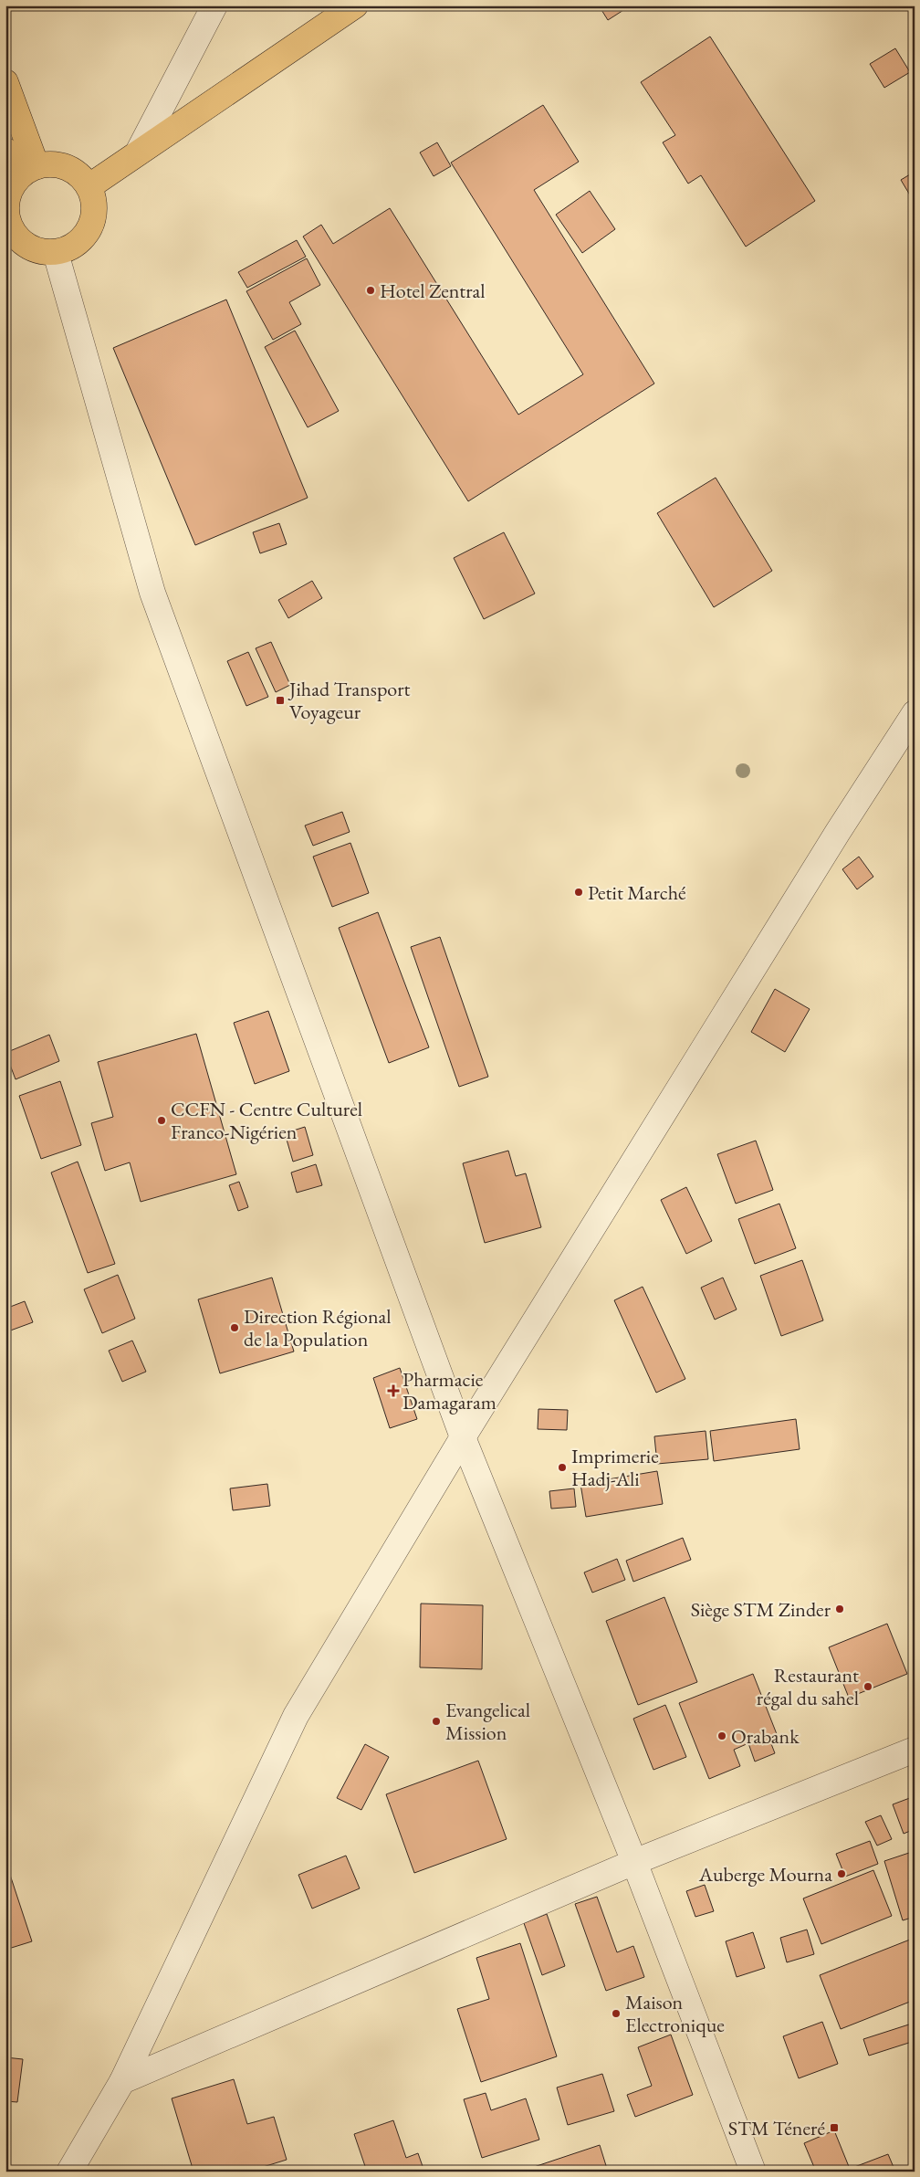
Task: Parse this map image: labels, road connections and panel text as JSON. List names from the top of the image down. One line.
{"places":{"other":["Hotel Zentral","Petit Marché","CCFN - Centre Culturel Franco-Nigérien","Direction Régional de la Population","Imprimerie Hadj-Ali","Siège STM Zinder","Restaurant régal du sahel","Evangelical Mission","Orabank","Auberge Mourna","Maison Electronique"],"transit":["Jihad Transport Voyageur","STM Téneré"],"health":["Pharmacie Damagaram"]}}
